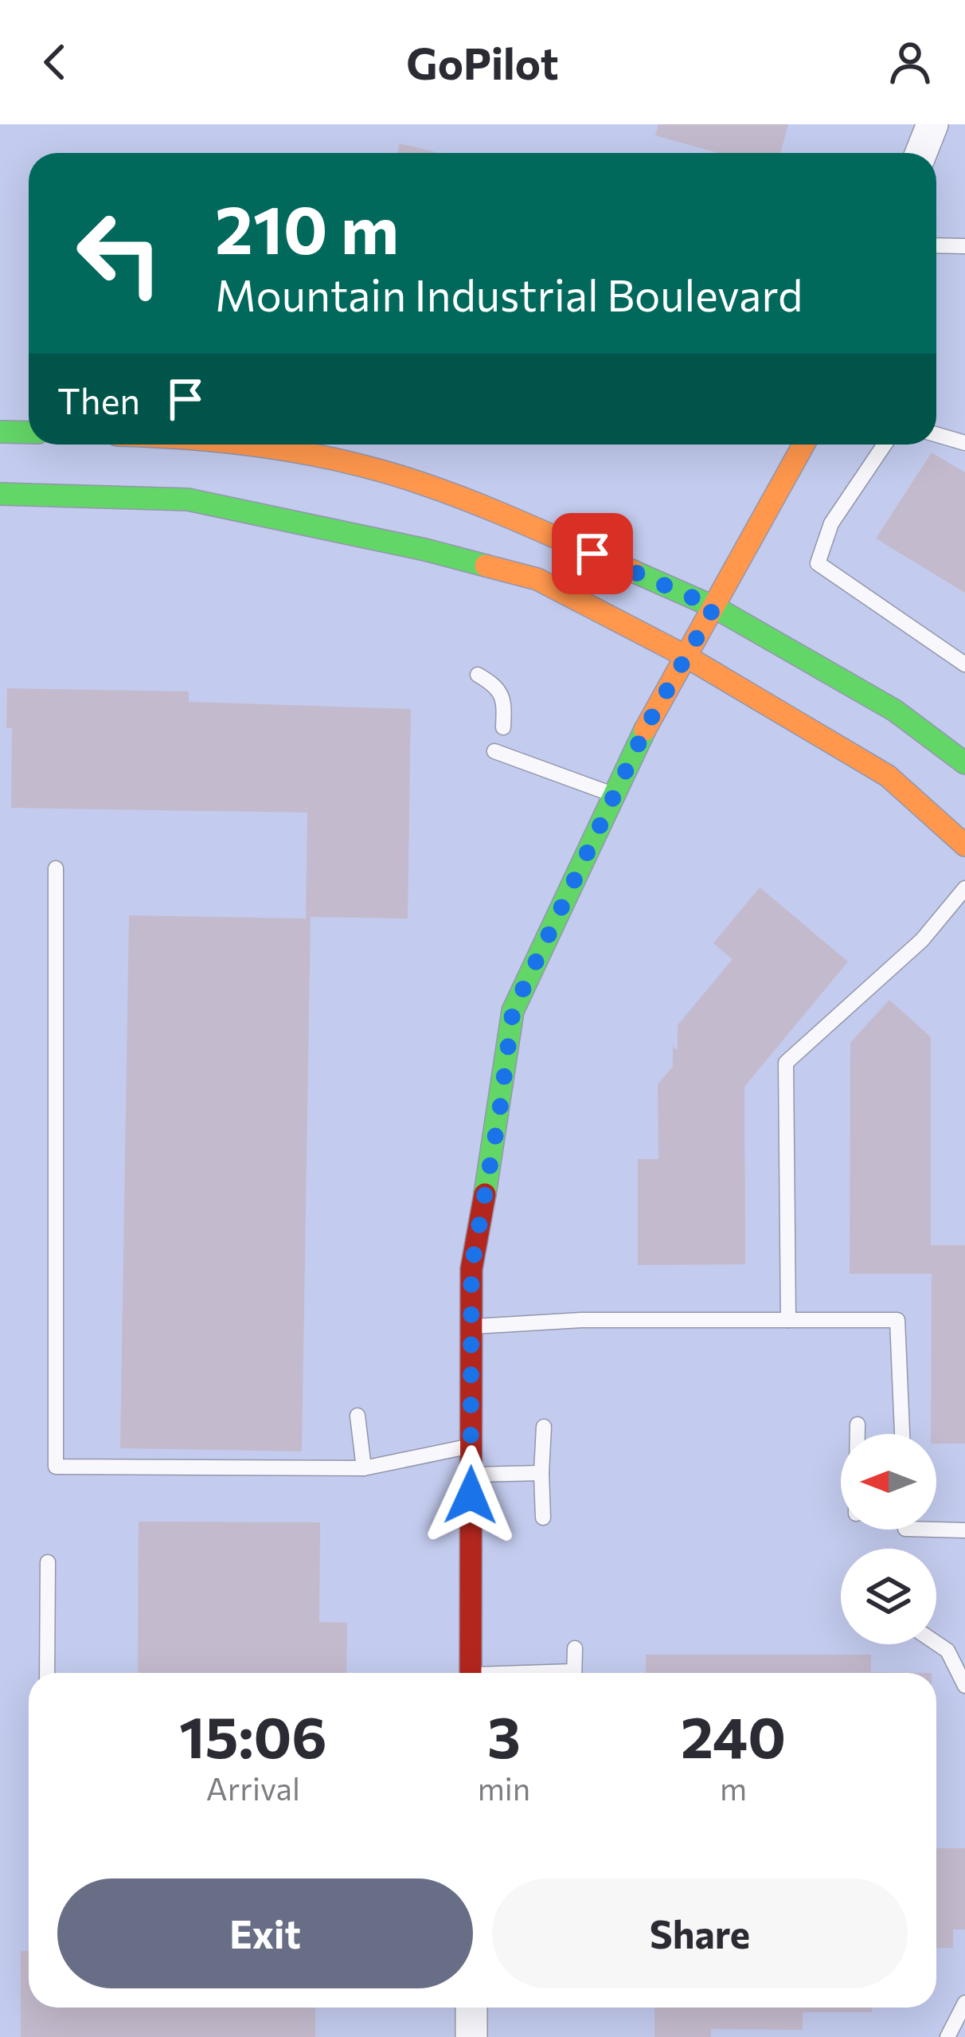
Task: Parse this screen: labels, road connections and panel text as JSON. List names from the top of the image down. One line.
{"north":"left","page":{"header":"GoPilot","turn":["210 m","Mountain Industrial Boulevard"],"then":"Then","eta":["15:06","Arrival","3","min","240","m"],"buttons":["Exit","Share"]}}
